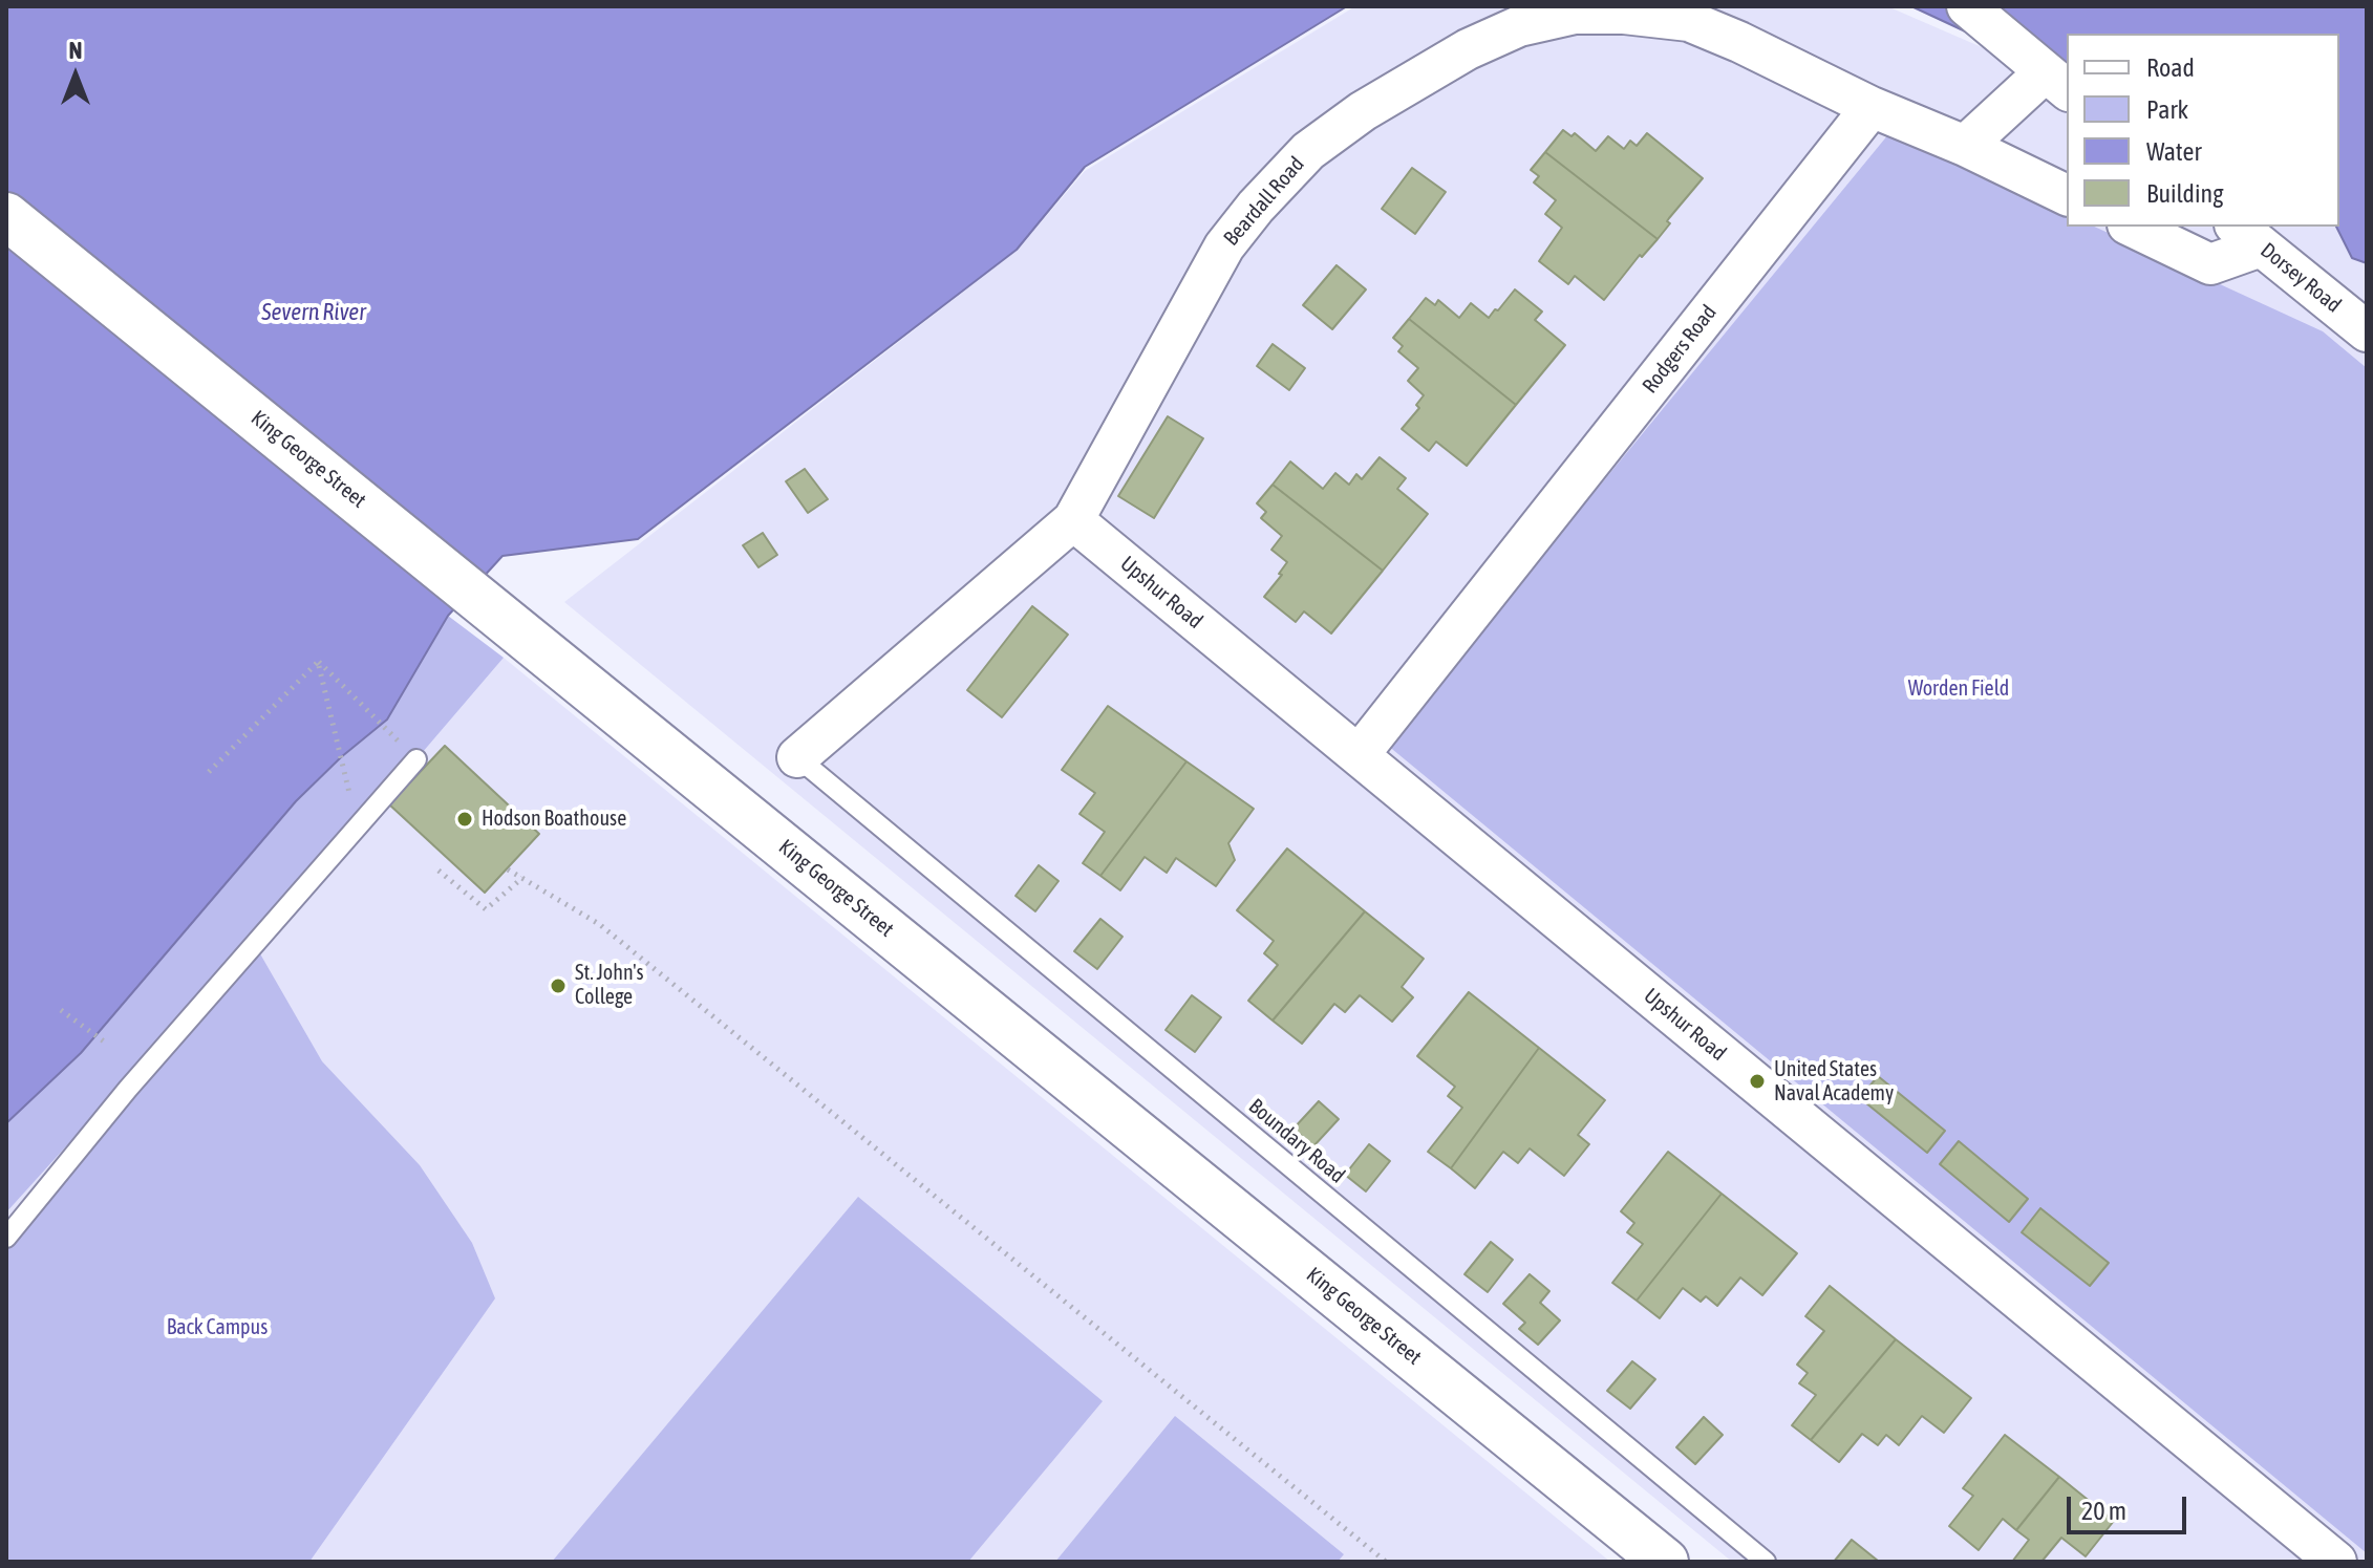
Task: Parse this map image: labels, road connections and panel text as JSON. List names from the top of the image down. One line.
{"streets":{"main road":["King George Street"],"street":["Beardall Road","Dorsey Road","Rodgers Road","Upshur Road"],"lane":["Boundary Road"]},"crossings":[["Beardall Road","Rodgers Road"],["Beardall Road","Upshur Road"],["Beardall Road","Boundary Road"],["Rodgers Road","Upshur Road"]],"water":["Severn River"],"parks":["Worden Field","Back Campus"],"places":["Hodson Boathouse","St. John's College","United States Naval Academy"],"legend":["Road","Park","Water","Building"],"scale_bar":"20 m","north":"top"}
